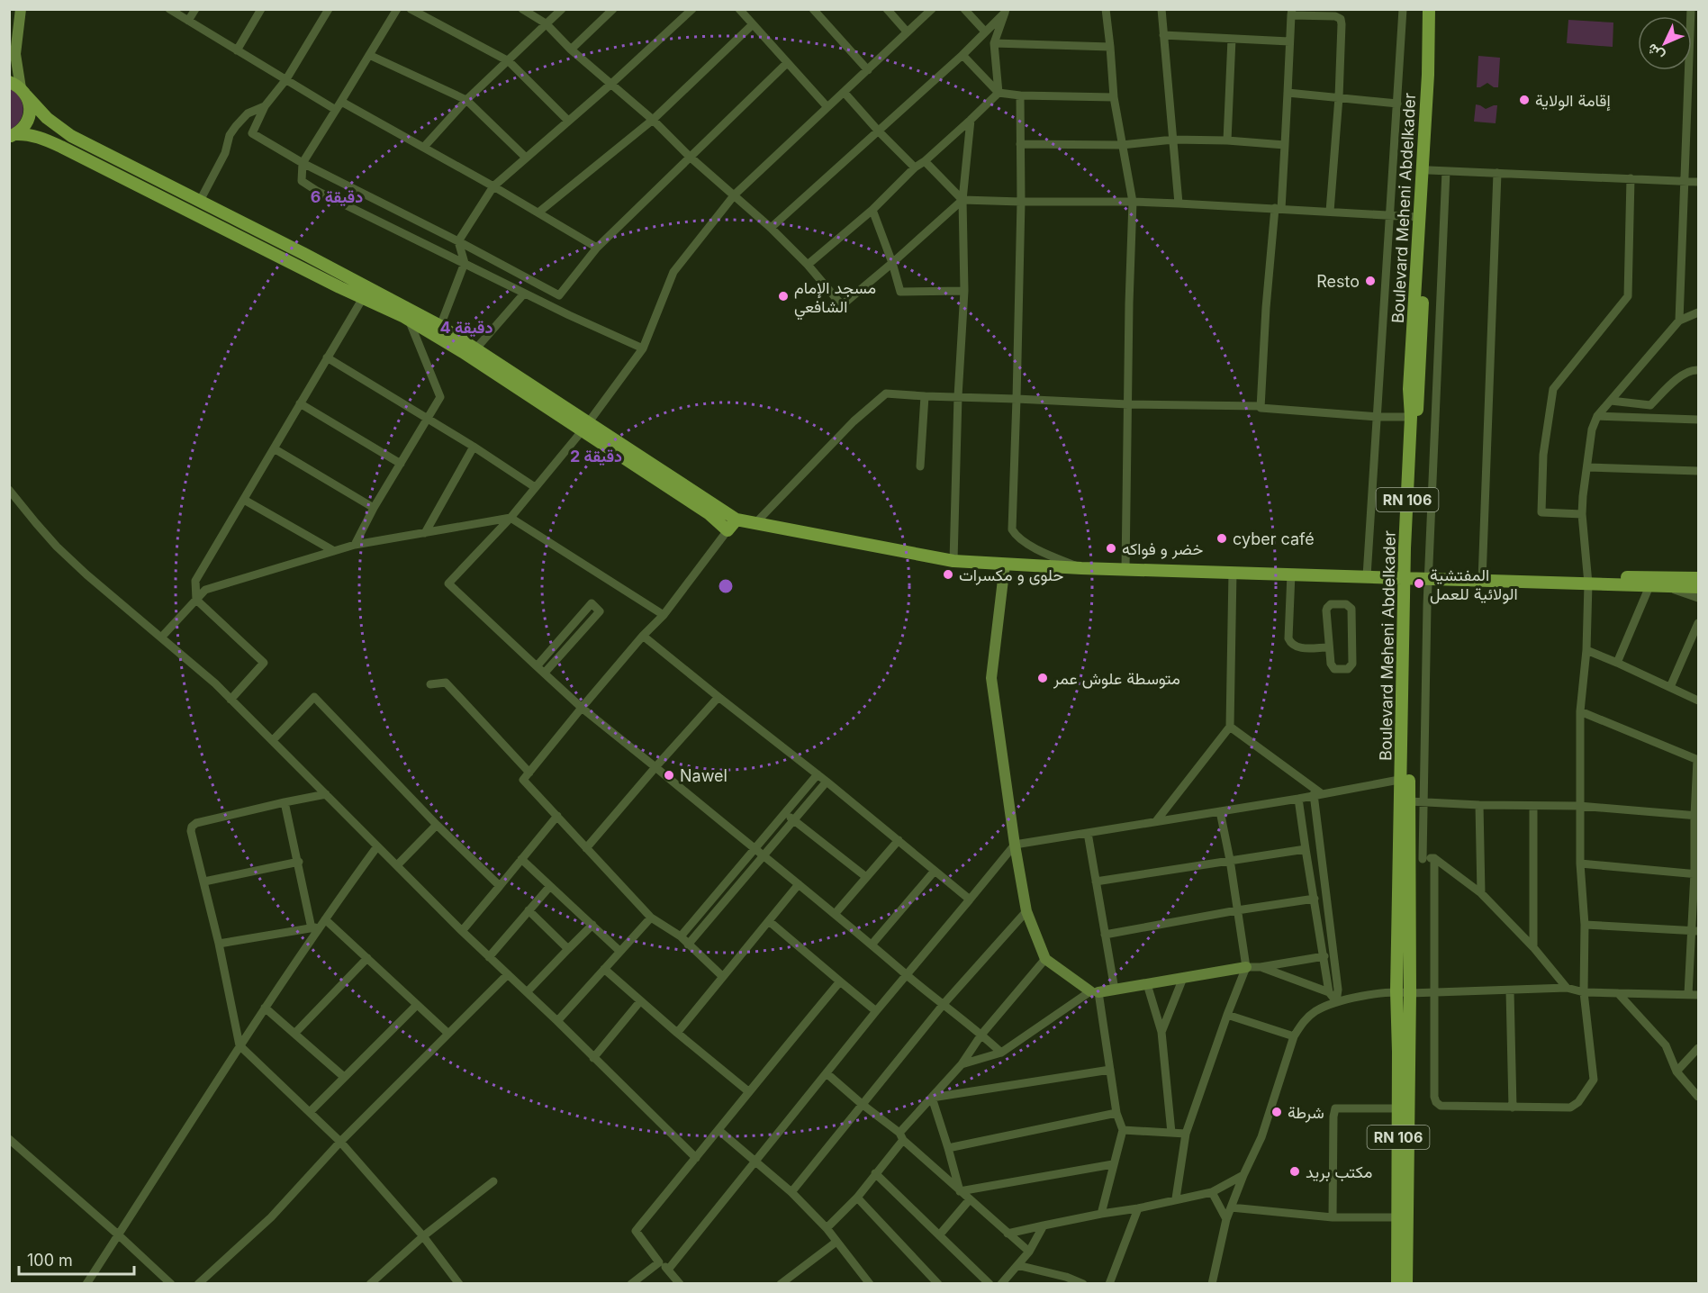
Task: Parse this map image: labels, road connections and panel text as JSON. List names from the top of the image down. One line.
{"streets":{"main road":["Boulevard Meheni Abdelkader","RN 106"]},"crossings":[["Boulevard Meheni Abdelkader","RN 106"]],"places":["إقامة الولاية","Resto","مسجد الإمام الشافعي","cyber café","خضر و فواكه","حلوى و مكسرات","المفتشية الولائية للعمل","متوسطة علوش عمر","Nawel","شرطة","مكتب بريد"],"scale_bar":"100 m","north":"bottom left","rings":["6 دقيقة","4 دقيقة","2 دقيقة"]}
